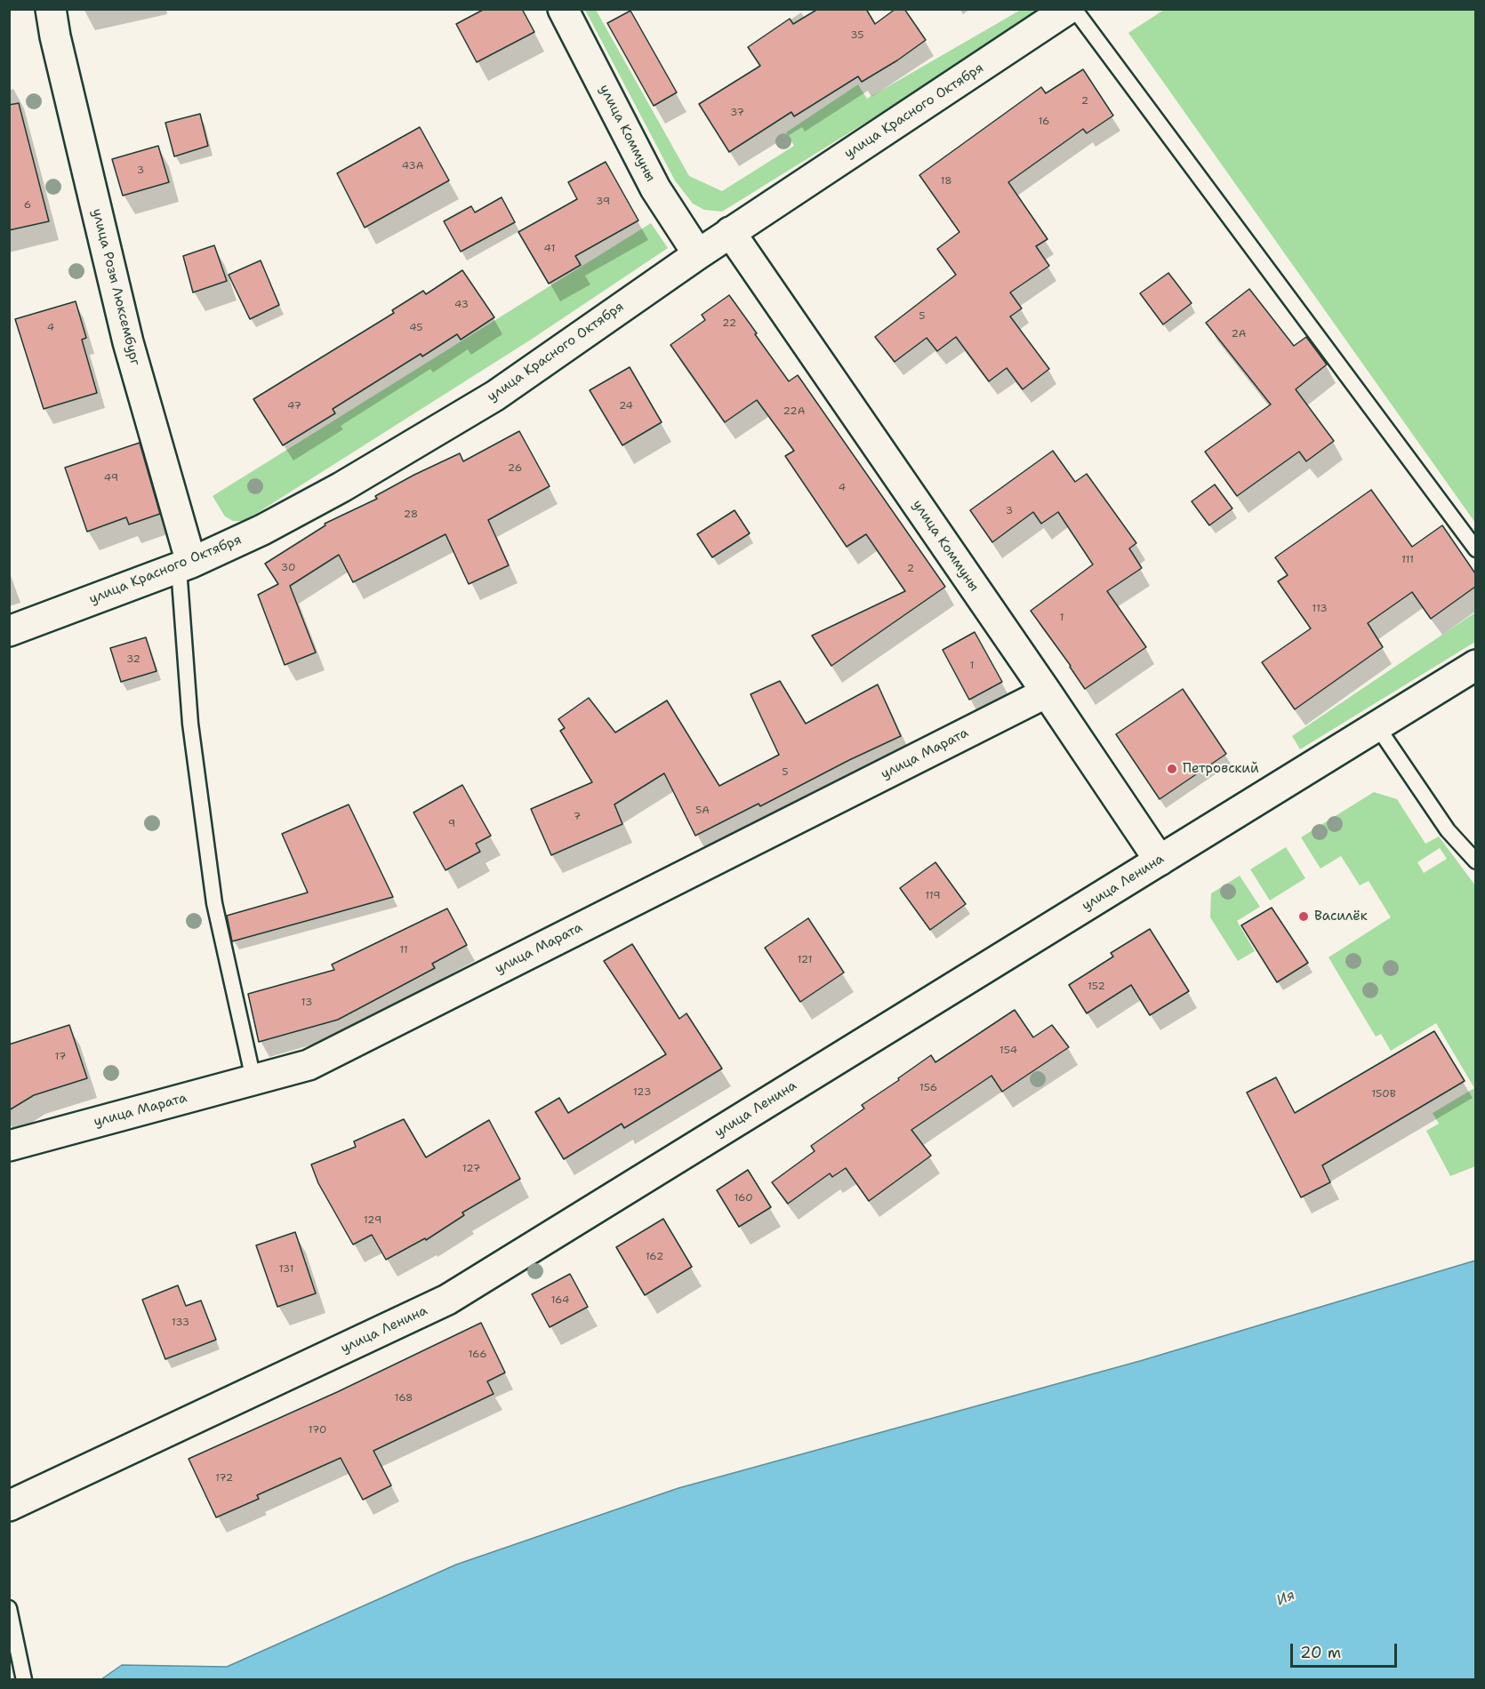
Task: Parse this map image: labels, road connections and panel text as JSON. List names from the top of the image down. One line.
{"streets":{"street":["улица Красного Октября","улица Коммуны","улица Розы Люксембург","улица Марата","улица Ленина"]},"crossings":[["улица Красного Октября","улица Коммуны"],["улица Красного Октября","улица Розы Люксембург"],["улица Коммуны","улица Марата"],["улица Коммуны","улица Ленина"]],"water":["Ия"],"places":["Петровский","Василёк"],"house_numbers":["35","2","37","16","43А","3","18","39","6","41","43","5","22","4","45","2А","47","24","22А","26","49","4","3","28","111","30","2","113","1","32","1","5","5А","7","9","119","11","121","152","13","154","17","156","123","150В","127","160","129","162","131","164","133","166","168","170","172"],"scale_bar":"20 m"}
